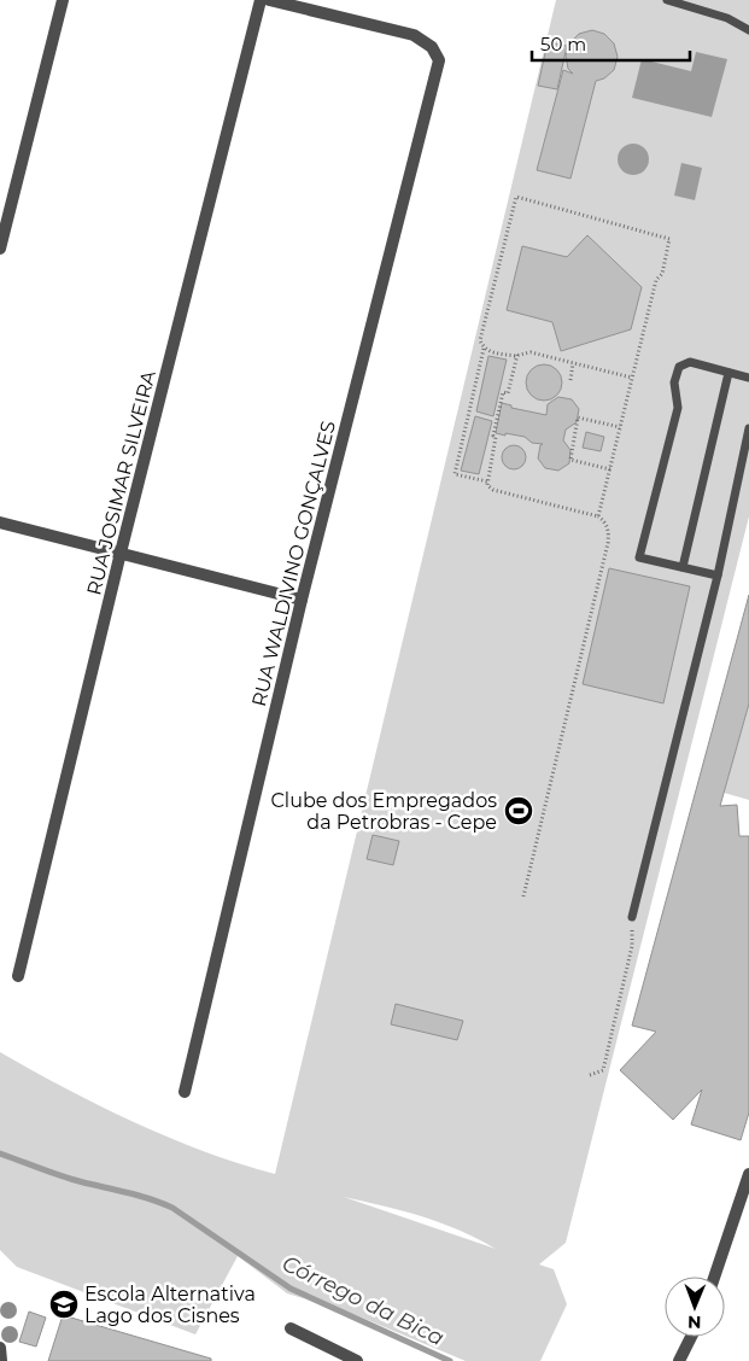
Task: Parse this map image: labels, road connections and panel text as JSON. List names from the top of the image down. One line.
{"streets":{"street":["RUA JOSIMAR SILVEIRA","RUA WALDIVINO GONÇALVES"]},"water":["Córrego da Bica"],"places":{"sports":["Clube dos Empregados da Petrobras - Cepe"],"school or university":["Escola Alternativa Lago dos Cisnes"]},"scale_bar":"50 m","north":"bottom"}
